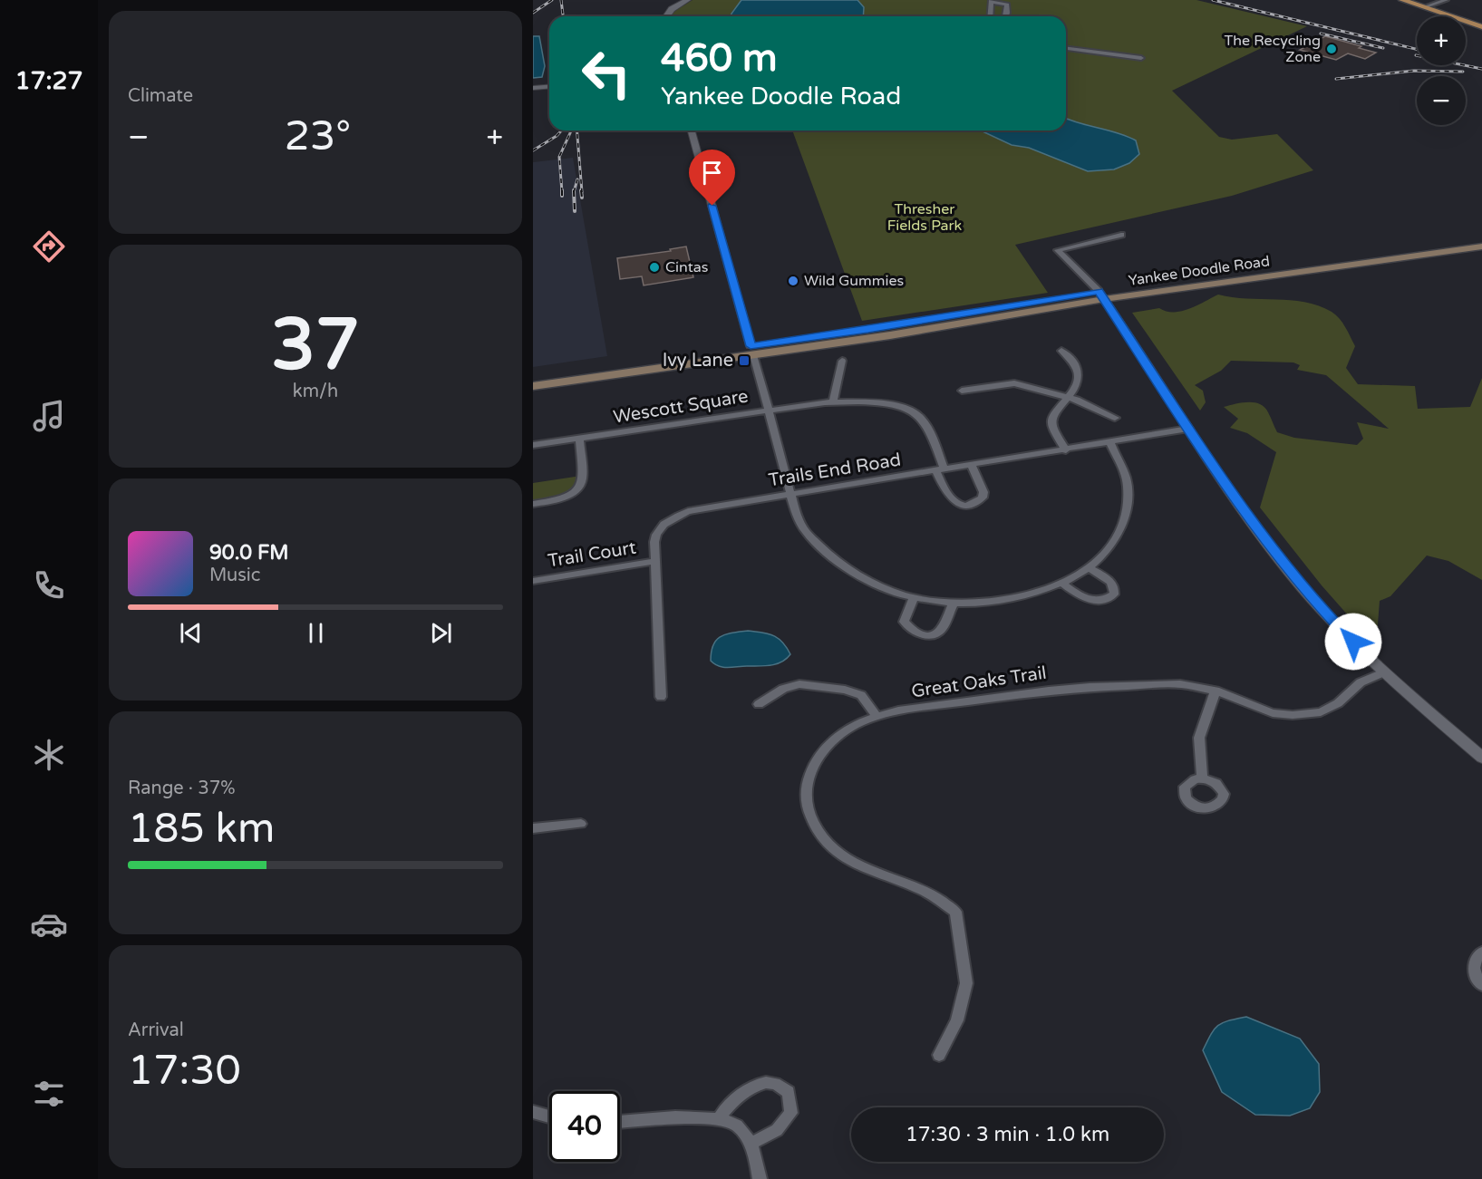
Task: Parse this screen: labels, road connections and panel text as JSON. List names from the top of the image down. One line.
{"streets":{"main road":["Yankee Doodle Road"],"street":["Wescott Square","Trails End Road","Trail Court","Great Oaks Trail"]},"crossings":[["Wescott Square","Trails End Road"],["Trails End Road","Trail Court"]],"parks":["Thresher Fields Park"],"places":{"other":["The Recycling Zone","Cintas","Wild Gummies"],"transit":["Ivy Lane"]},"page":{"tabs":"17:27","tile":["Climate",["37","km/h"],["Range · 37%","185 km"],["Arrival","17:30"]],"map_buttons":["+","−"],"turn":["460 m","Yankee Doodle Road"],"heat":["−","23°","+"],"song":["90.0 FM","Music"],"limit":"40","trip":"17:30 · 3 min · 1.0 km"}}
